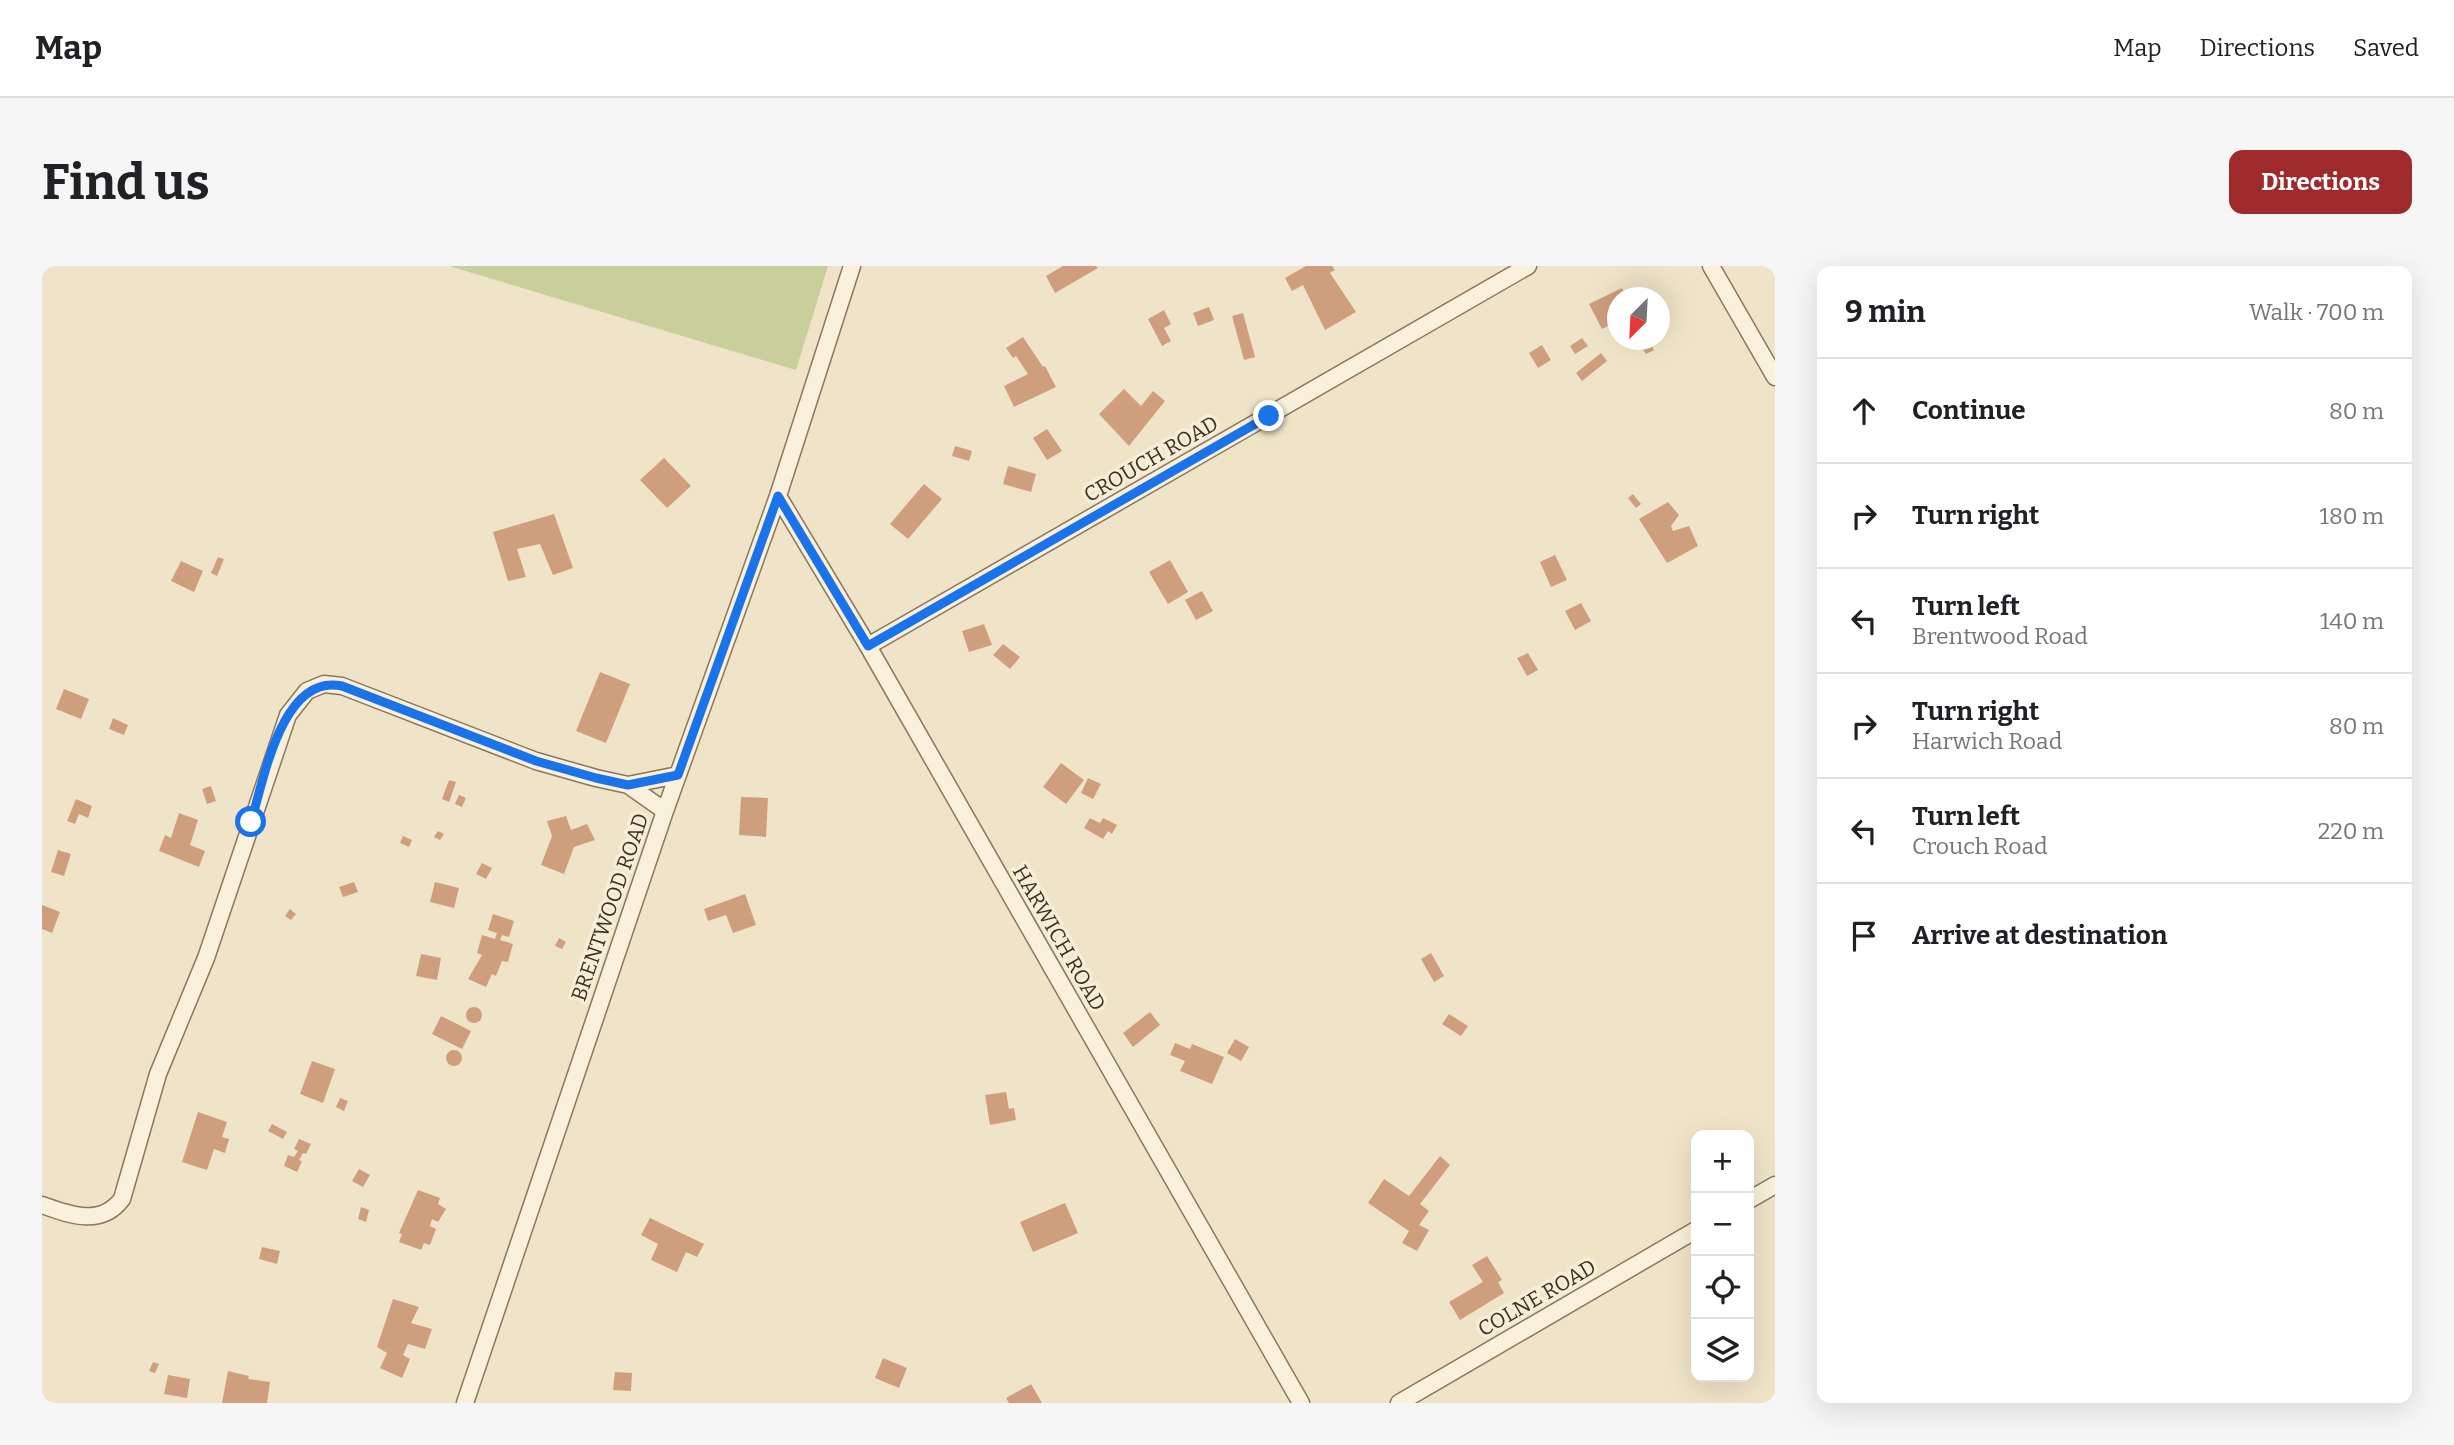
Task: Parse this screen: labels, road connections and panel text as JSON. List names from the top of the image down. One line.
{"streets":{"street":["CROUCH ROAD","BRENTWOOD ROAD","HARWICH ROAD","COLNE ROAD"]},"crossings":[["CROUCH ROAD","HARWICH ROAD"],["BRENTWOOD ROAD","HARWICH ROAD"]],"north":"bottom left","page":{"header":"Map","nav":["Map","Directions","Saved"],"buttons":"Directions","title":"Find us","heading":["9 min","Walk · 700 m"],"list":[["Continue","80 m"],["Turn right","180 m"],["Turn left","Brentwood Road","140 m"],["Turn right","Harwich Road","80 m"],["Turn left","Crouch Road","220 m"],"Arrive at destination"],"map_buttons":["+","−"]}}
